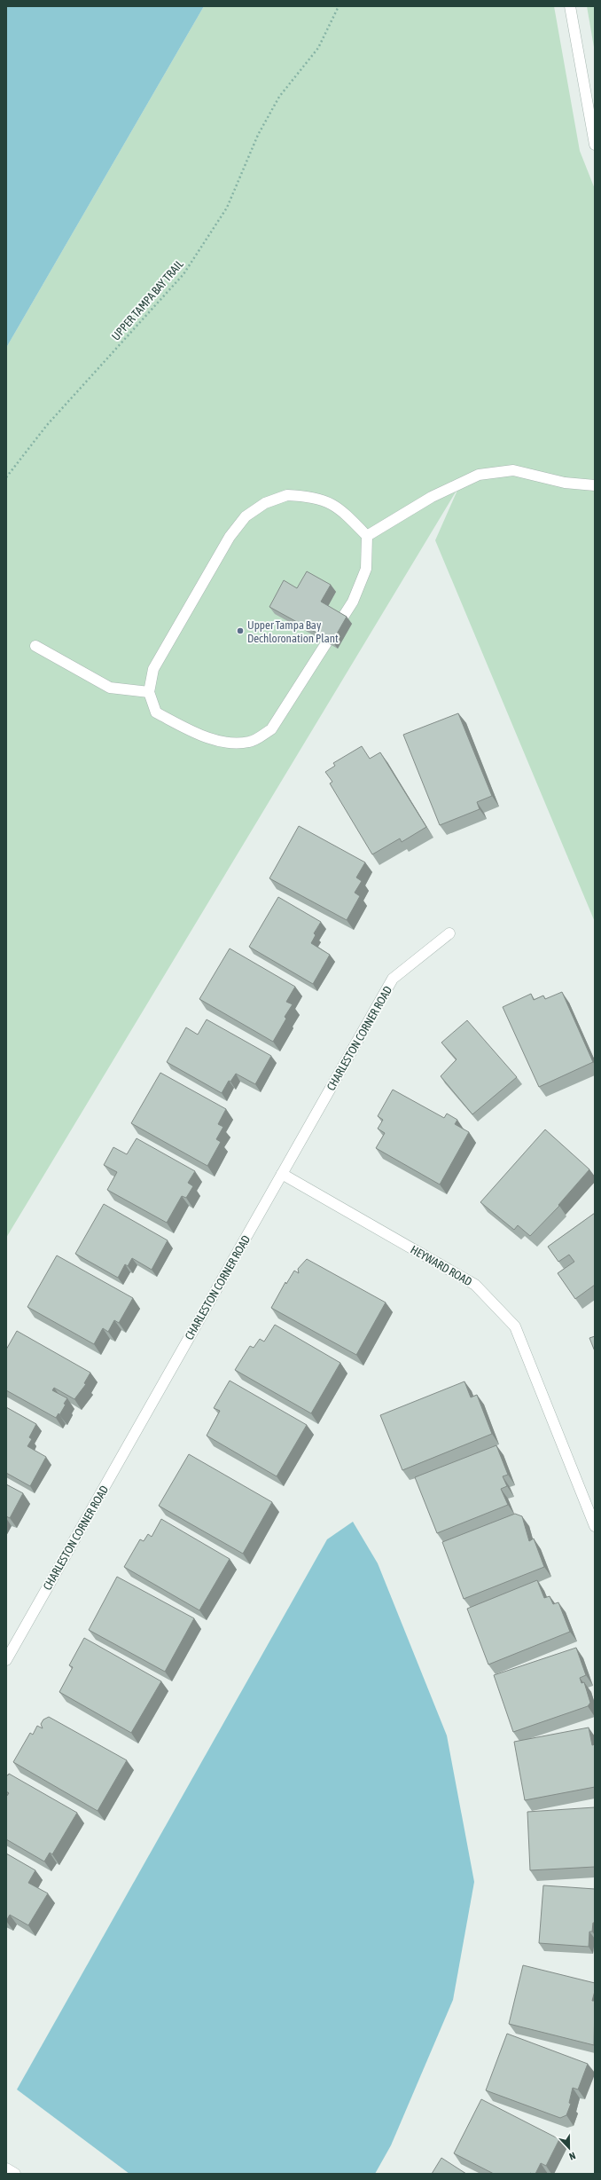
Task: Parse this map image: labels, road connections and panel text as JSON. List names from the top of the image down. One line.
{"streets":{"street":["CHARLESTON CORNER ROAD","HEYWARD ROAD"],"path":["UPPER TAMPA BAY TRAIL"]},"crossings":[["CHARLESTON CORNER ROAD","HEYWARD ROAD"]],"places":["Upper Tampa Bay Dechloronation Plant"],"north":"bottom"}
